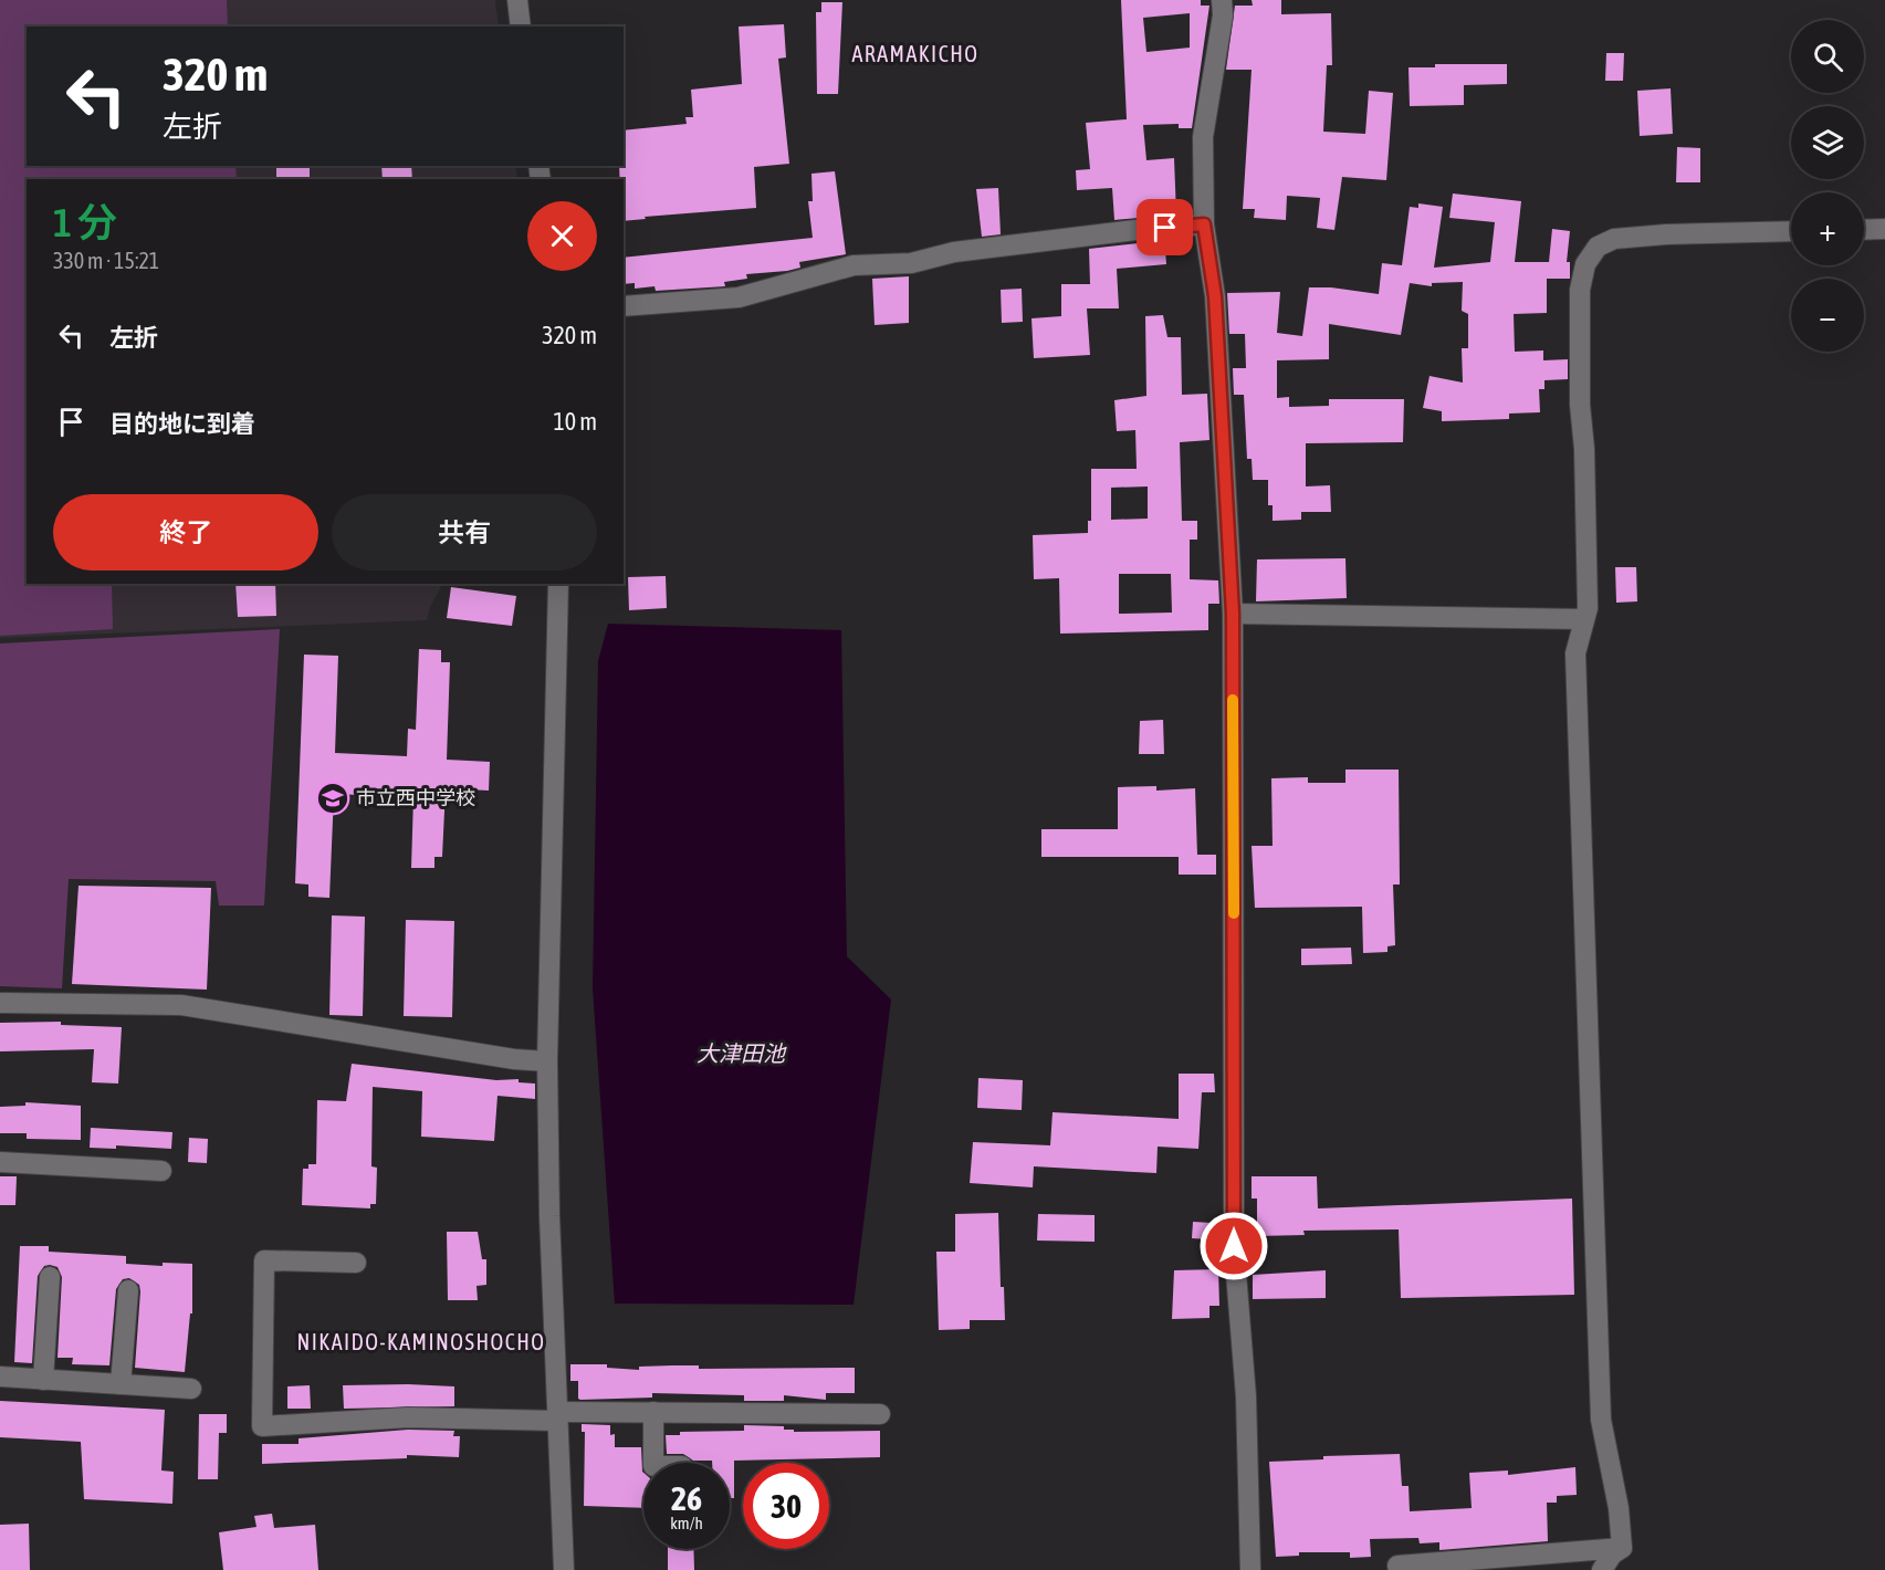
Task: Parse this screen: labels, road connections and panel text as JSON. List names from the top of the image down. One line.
{"districts":["ARAMAKICHO","NIKAIDO-KAMINOSHOCHO"],"water":["大津田池"],"places":{"school or university":["市立西中学校"]},"page":{"map_buttons":["+","−"],"turn":["320 m","左折"],"heading":["1 分","330 m · 15:21"],"list":[{"name":"左折","value":"320 m"},{"name":"目的地に到着","value":"10 m"}],"buttons":["終了","共有"],"speed":"26 km/h","limit":"30"}}
